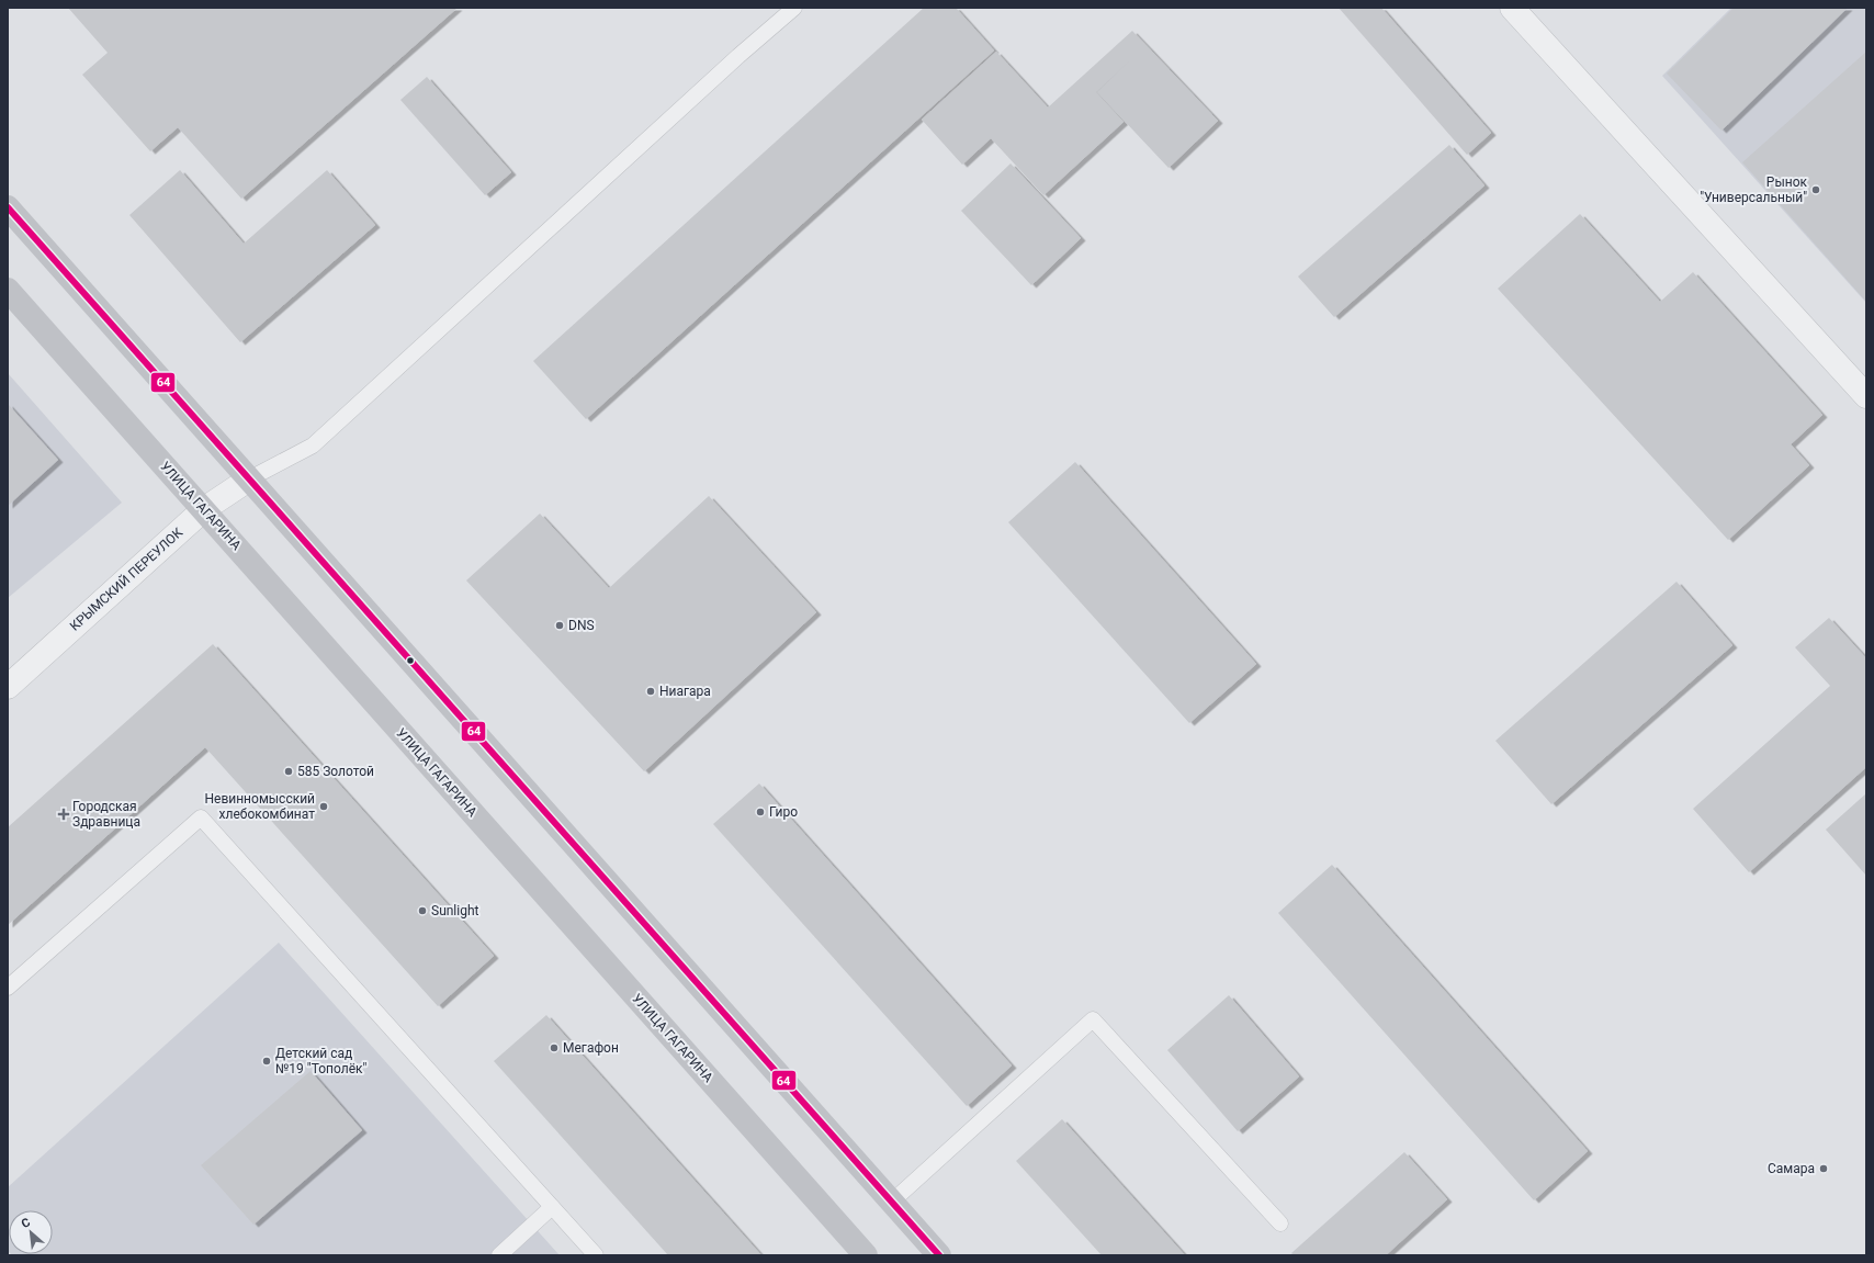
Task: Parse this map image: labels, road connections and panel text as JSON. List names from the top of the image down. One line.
{"streets":{"main road":["УЛИЦА ГАГАРИНА"],"street":["КРЫМСКИЙ ПЕРЕУЛОК"]},"crossings":[["УЛИЦА ГАГАРИНА","КРЫМСКИЙ ПЕРЕУЛОК"]],"places":{"other":["Рынок \"Универсальный\"","DNS","Ниагара","585 Золотой","Невинномысский хлебокомбинат","Гиро","Sunlight","Мегафон","Детский сад №19 \"Тополёк\"","Самара"],"health":["Городская Здравница"]},"lines":["transit line 64"],"north":"top left"}
